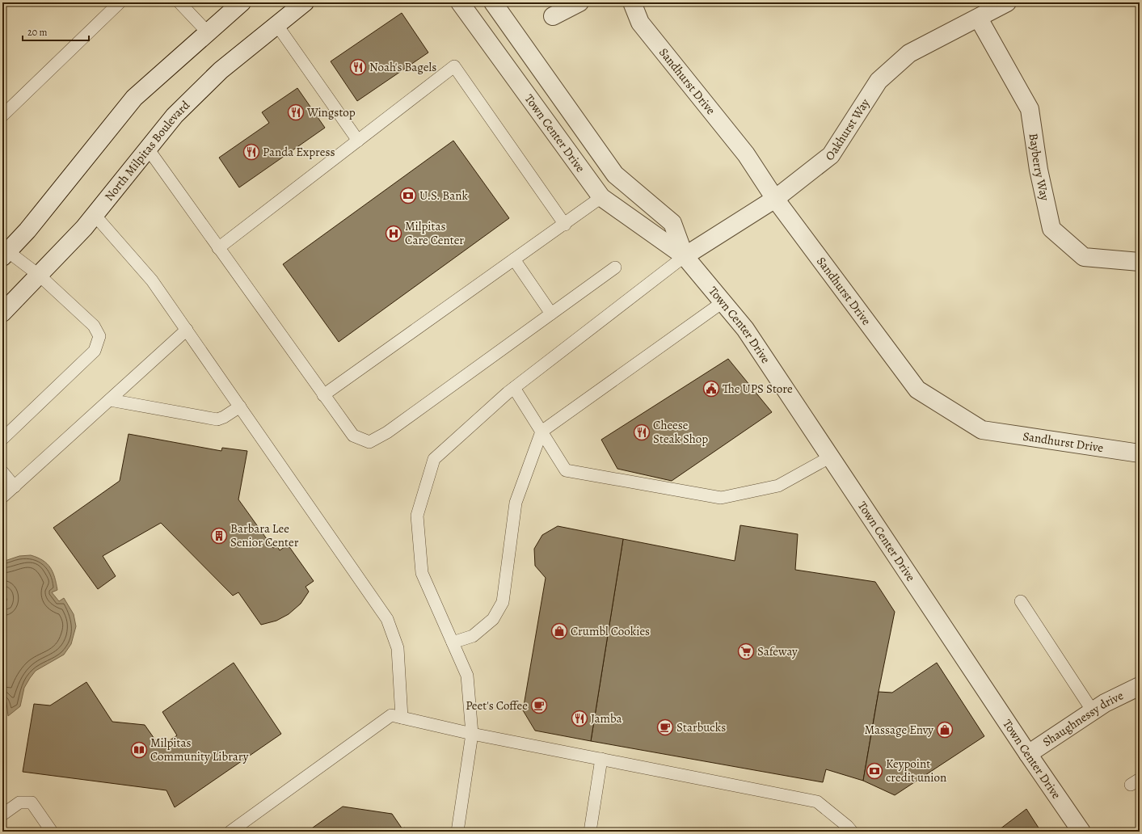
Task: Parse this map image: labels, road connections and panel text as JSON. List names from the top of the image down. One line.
{"streets":{"street":["Sandhurst Drive","Oakhurst Way","Town Center Drive","North Milpitas Boulevard","Bayberry Way","Shaughnessy drive"]},"crossings":[["Sandhurst Drive","Oakhurst Way"],["Oakhurst Way","Town Center Drive"],["Oakhurst Way","Bayberry Way"],["Town Center Drive","Shaughnessy drive"]],"places":{"restaurant":["Noah's Bagels","Wingstop","Panda Express","Cheese Steak Shop","Jamba"],"bank":["U.S. Bank","Keypoint credit union"],"hospital":["Milpitas Care Center"],"public building":["The UPS Store"],"building":["Barbara Lee Senior Center"],"shop":["Crumbl Cookies","Massage Envy"],"supermarket":["Safeway"],"cafe":["Peet's Coffee","Starbucks"],"library":["Milpitas Community Library"]},"scale_bar":"20 m"}
